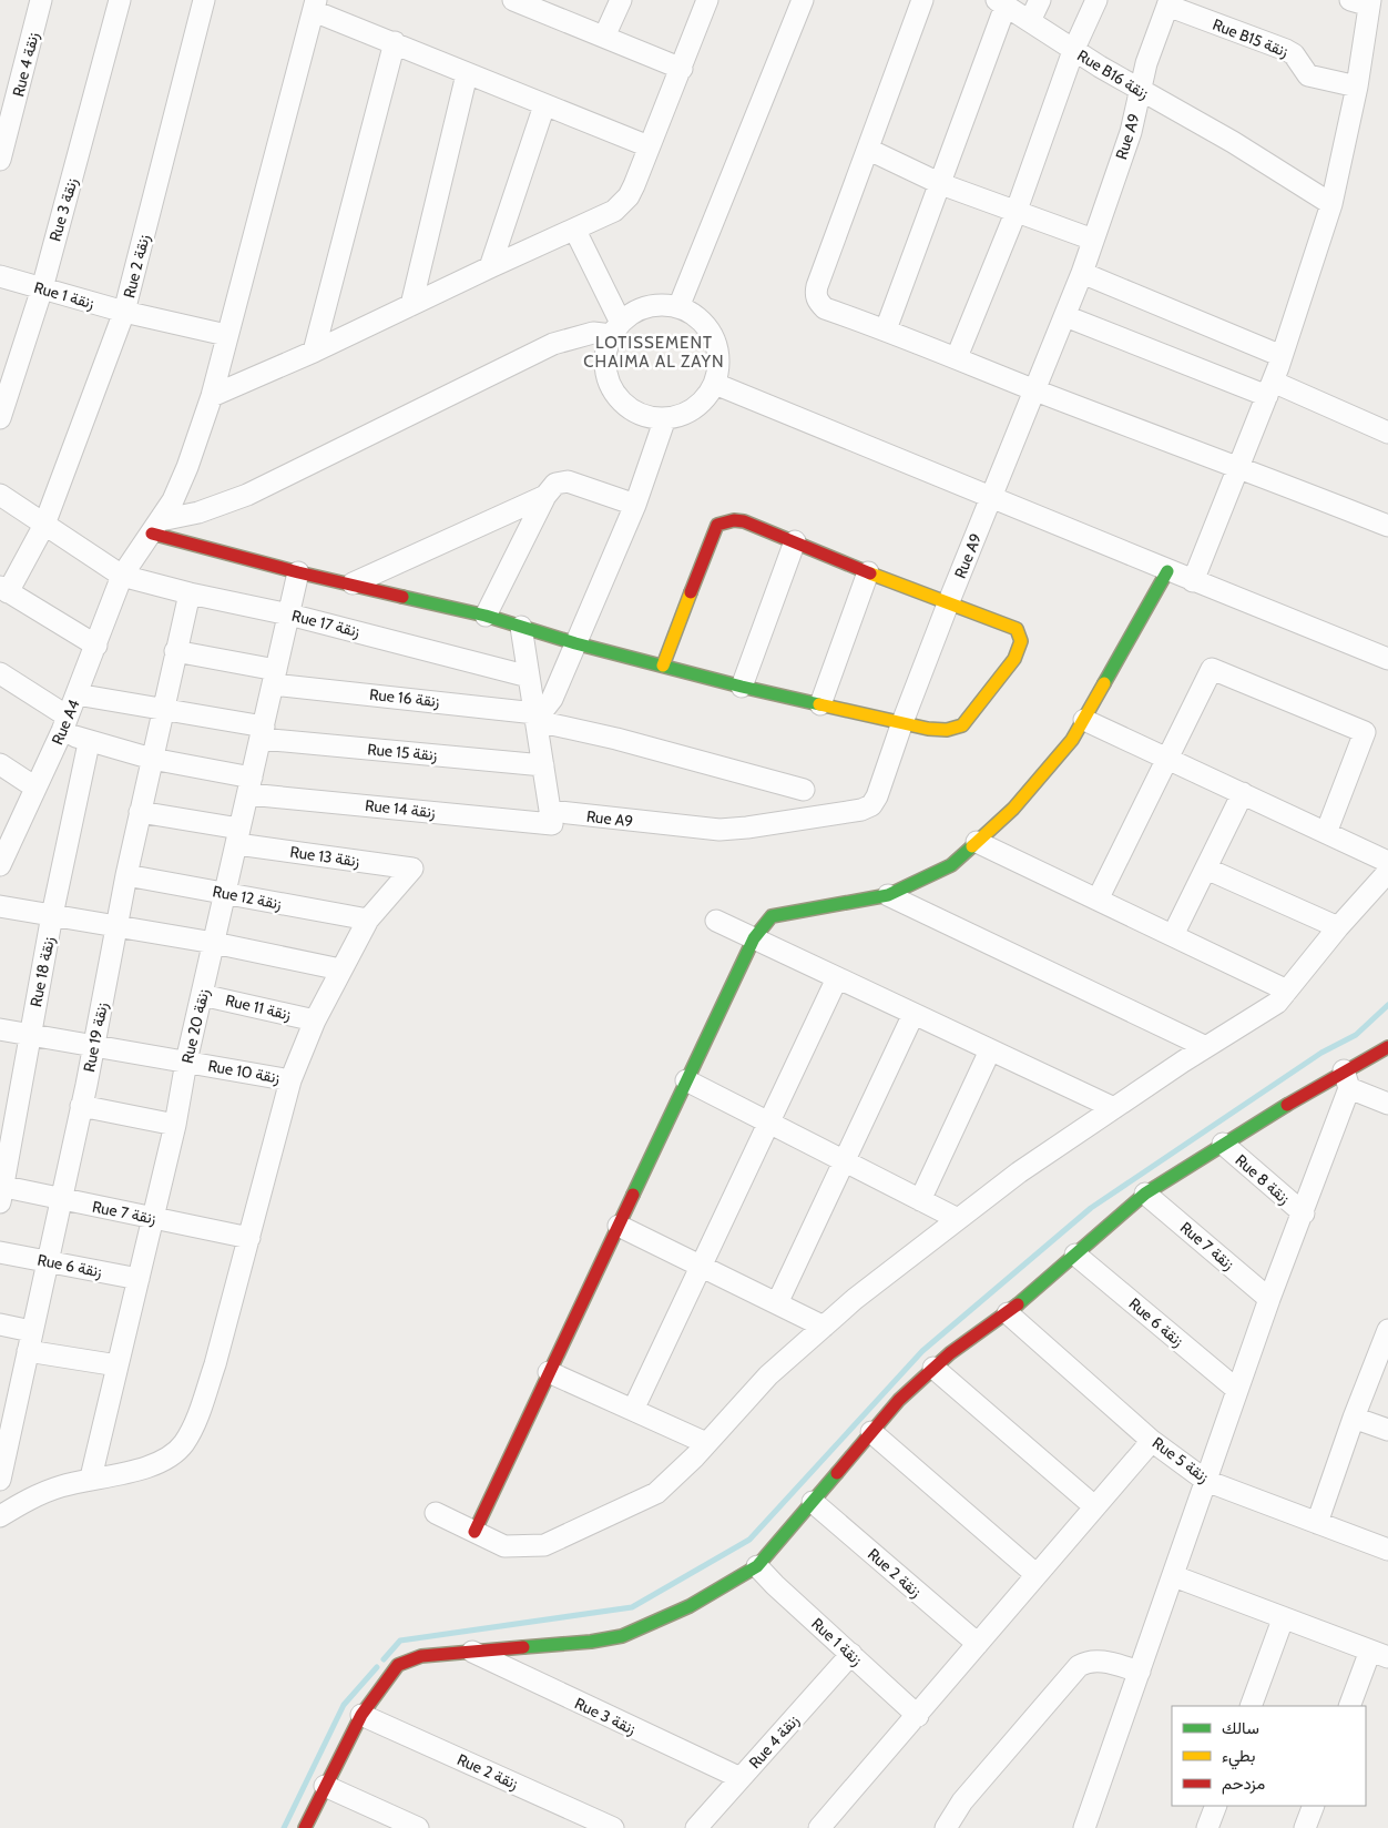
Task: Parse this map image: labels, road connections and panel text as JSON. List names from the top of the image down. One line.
{"streets":{"street":["Rue B15 زنقة","Rue 4 زنقة","Rue B16 زنقة","Rue A9","Rue 3 زنقة","Rue 2 زنقة","Rue 1 زنقة","Rue 17 زنقة","Rue 16 زنقة","Rue A4","Rue 15 زنقة","Rue 14 زنقة","Rue 13 زنقة","Rue 12 زنقة","Rue 18 زنقة","Rue 11 زنقة","Rue 20 زنقة","Rue 19 زنقة","Rue 10 زنقة","Rue 8 زنقة","Rue 7 زنقة","Rue 6 زنقة","Rue 5 زنقة"]},"crossings":[["Rue B15 زنقة","Rue A9"],["Rue 4 زنقة","Rue 3 زنقة"],["Rue 4 زنقة","Rue 1 زنقة"],["Rue B16 زنقة","Rue A9"],["Rue A9","Rue 14 زنقة"],["Rue 3 زنقة","Rue 1 زنقة"],["Rue 2 زنقة","Rue 1 زنقة"],["Rue 2 زنقة","Rue 17 زنقة"],["Rue 1 زنقة","Rue A4"],["Rue 17 زنقة","Rue A4"],["Rue 17 زنقة","Rue 20 زنقة"],["Rue 17 زنقة","Rue 19 زنقة"],["Rue 16 زنقة","Rue 20 زنقة"],["Rue 16 زنقة","Rue 19 زنقة"],["Rue A4","Rue 15 زنقة"],["Rue A4","Rue 14 زنقة"],["Rue 15 زنقة","Rue 20 زنقة"],["Rue 15 زنقة","Rue 19 زنقة"],["Rue 14 زنقة","Rue 18 زنقة"],["Rue 14 زنقة","Rue 20 زنقة"],["Rue 14 زنقة","Rue 19 زنقة"],["Rue 13 زنقة","Rue 12 زنقة"],["Rue 13 زنقة","Rue 20 زنقة"],["Rue 13 زنقة","Rue 19 زنقة"],["Rue 12 زنقة","Rue 20 زنقة"],["Rue 12 زنقة","Rue 19 زنقة"],["Rue 18 زنقة","Rue 10 زنقة"],["Rue 18 زنقة","Rue 7 زنقة"],["Rue 11 زنقة","Rue 20 زنقة"],["Rue 20 زنقة","Rue 10 زنقة"],["Rue 20 زنقة","Rue 7 زنقة"],["Rue 20 زنقة","Rue 6 زنقة"],["Rue 19 زنقة","Rue 10 زنقة"],["Rue 19 زنقة","Rue 7 زنقة"],["Rue 19 زنقة","Rue 6 زنقة"]],"districts":["LOTISSEMENT CHAIMA AL ZAYN"],"legend":["سالك","بطيء","مزدحم"]}
